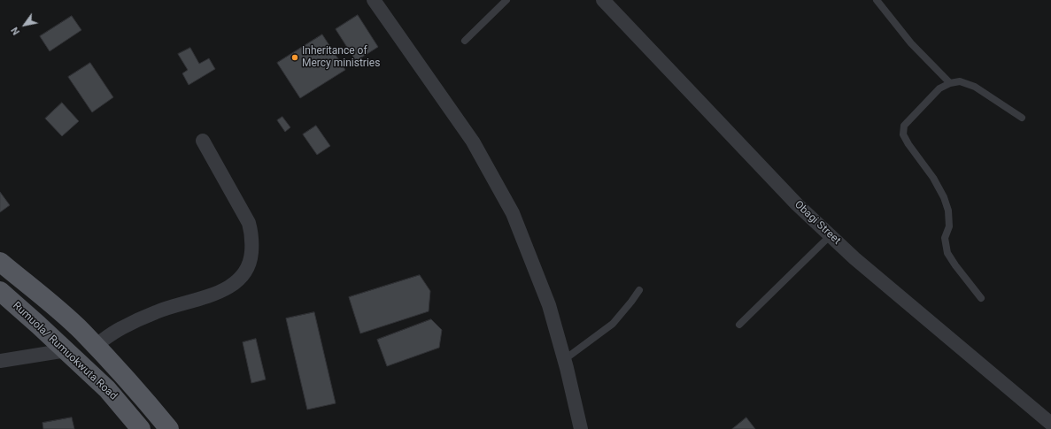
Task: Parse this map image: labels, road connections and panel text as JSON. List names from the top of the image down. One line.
{"streets":{"main road":["Rumuola/ Rumuokwuta Road"],"street":["Obagi Street"]},"places":["Inheritance of Mercy ministries"],"north":"bottom left"}
